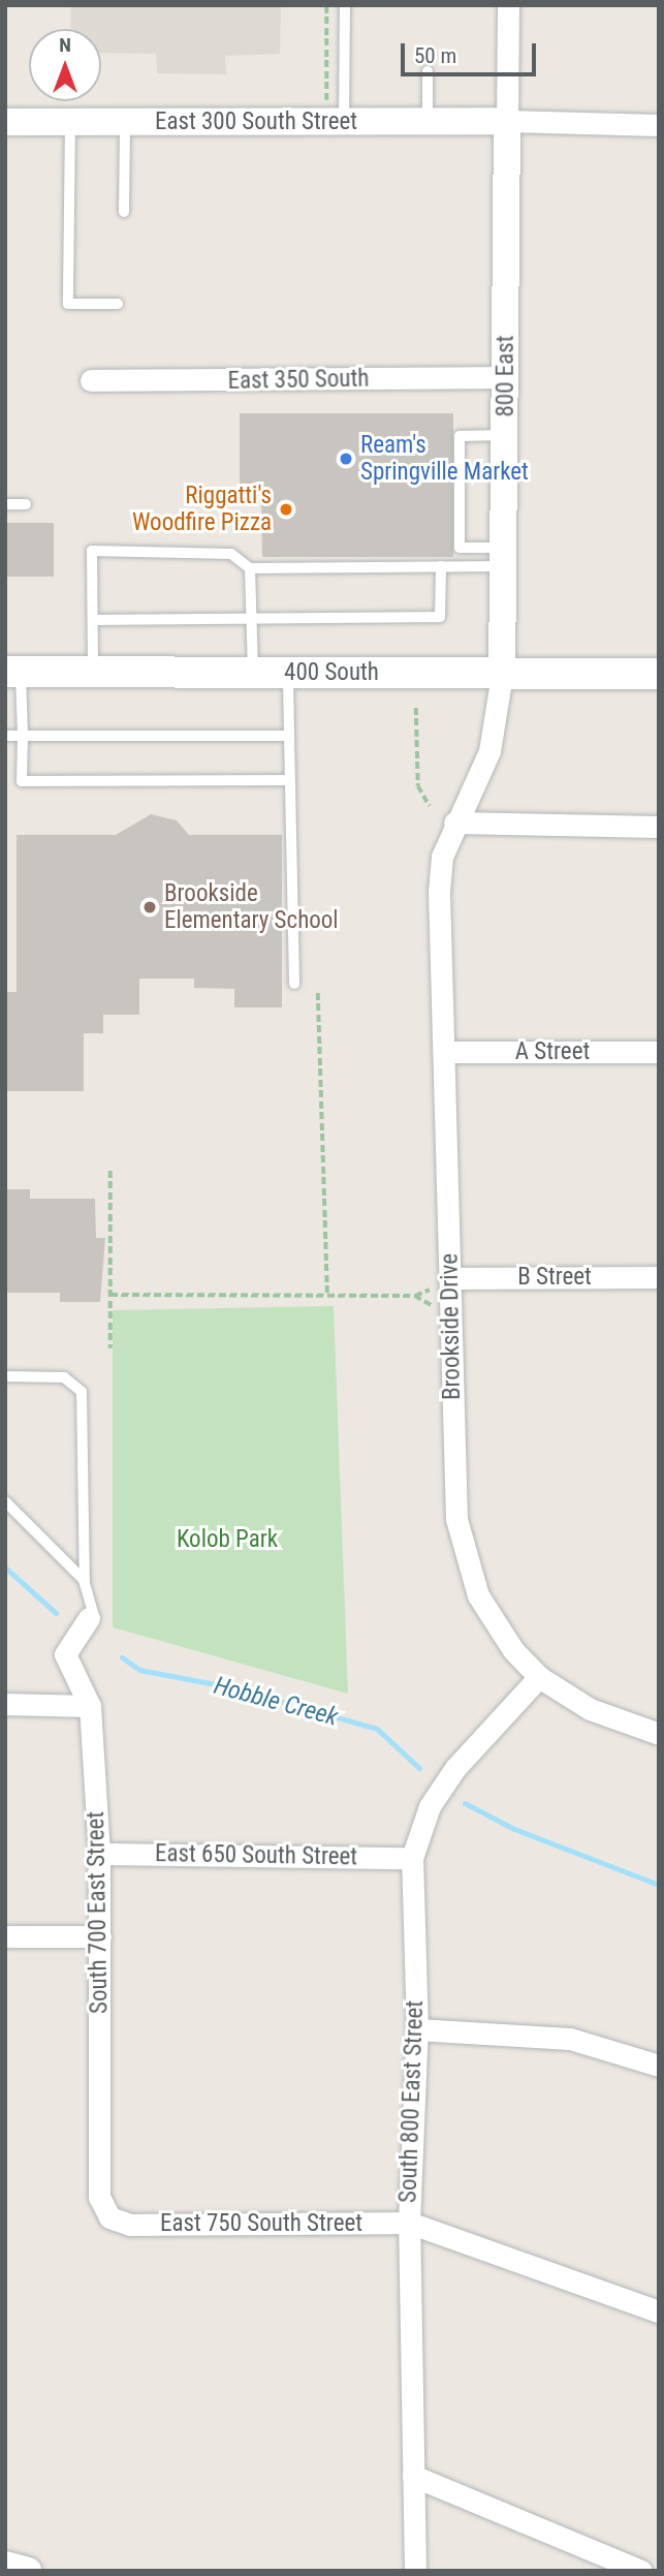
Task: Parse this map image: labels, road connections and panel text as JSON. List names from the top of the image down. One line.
{"streets":{"main road":["400 South"],"street":["East 300 South Street","800 East","East 350 South","A Street","B Street","Brookside Drive","East 650 South Street","South 700 East Street","South 800 East Street","East 750 South Street"]},"crossings":[["East 300 South Street","800 East"],["800 East","East 350 South"],["800 East","400 South"],["800 East","Brookside Drive"],["400 South","Brookside Drive"],["A Street","Brookside Drive"],["B Street","Brookside Drive"],["Brookside Drive","South 800 East Street"],["East 650 South Street","South 700 East Street"],["East 650 South Street","South 800 East Street"],["South 700 East Street","East 750 South Street"],["South 800 East Street","East 750 South Street"]],"water":["Hobble Creek"],"parks":["Kolob Park"],"places":["Ream's Springville Market","Riggatti's Woodfire Pizza","Brookside Elementary School"],"scale_bar":"50 m","north":"top"}
